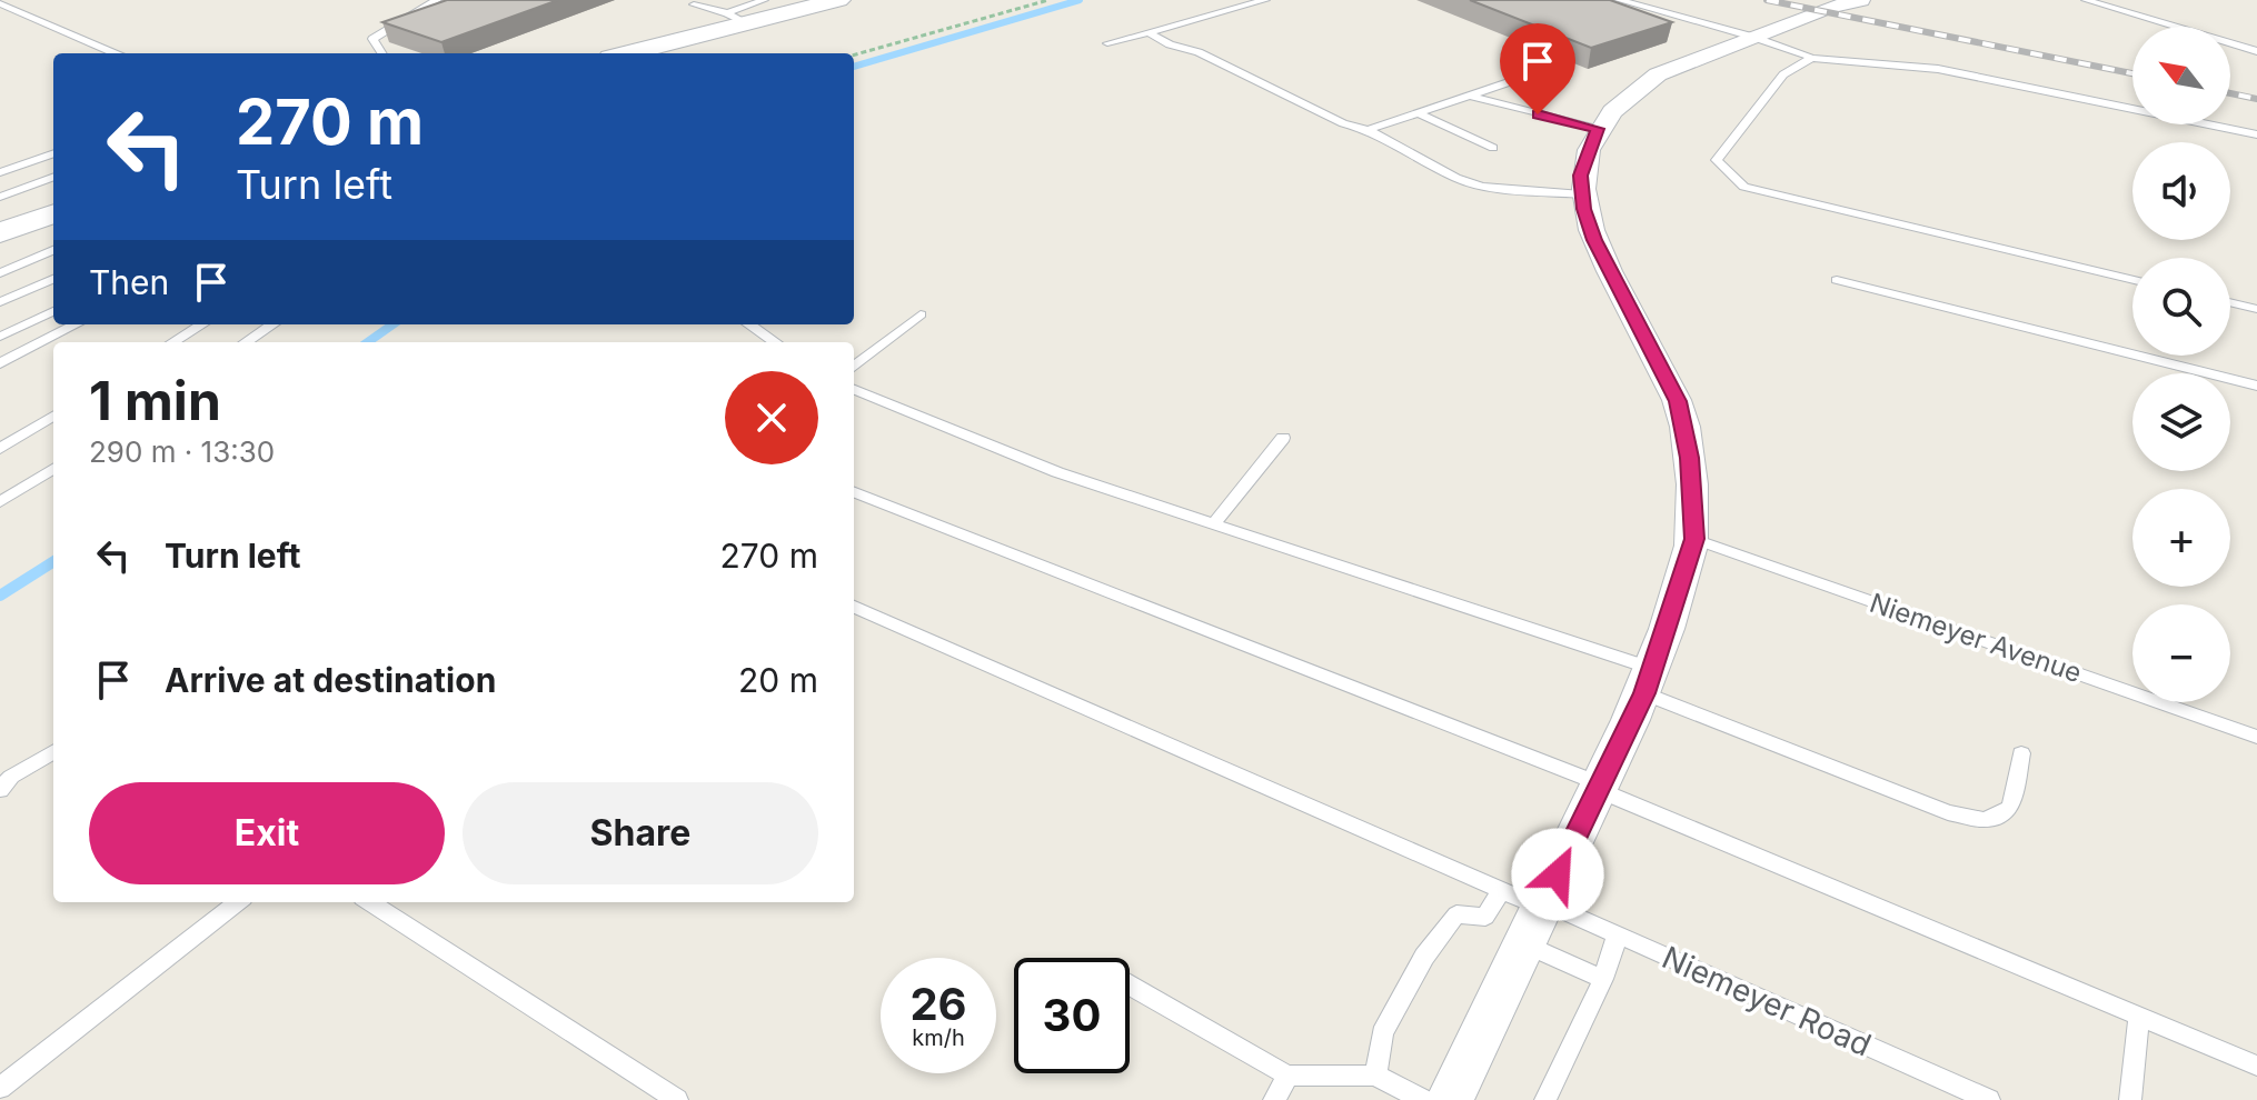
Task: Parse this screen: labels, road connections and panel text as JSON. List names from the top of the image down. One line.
{"streets":{"lane":["Niemeyer Avenue","Niemeyer Road"]},"north":"top left","page":{"map_buttons":["+","−"],"turn":["270 m","Turn left"],"then":"Then","heading":["1 min","290 m · 13:30"],"list":[{"name":"Turn left","value":"270 m"},{"name":"Arrive at destination","value":"20 m"}],"buttons":["Exit","Share"],"speed":"26 km/h","limit":"30"}}
